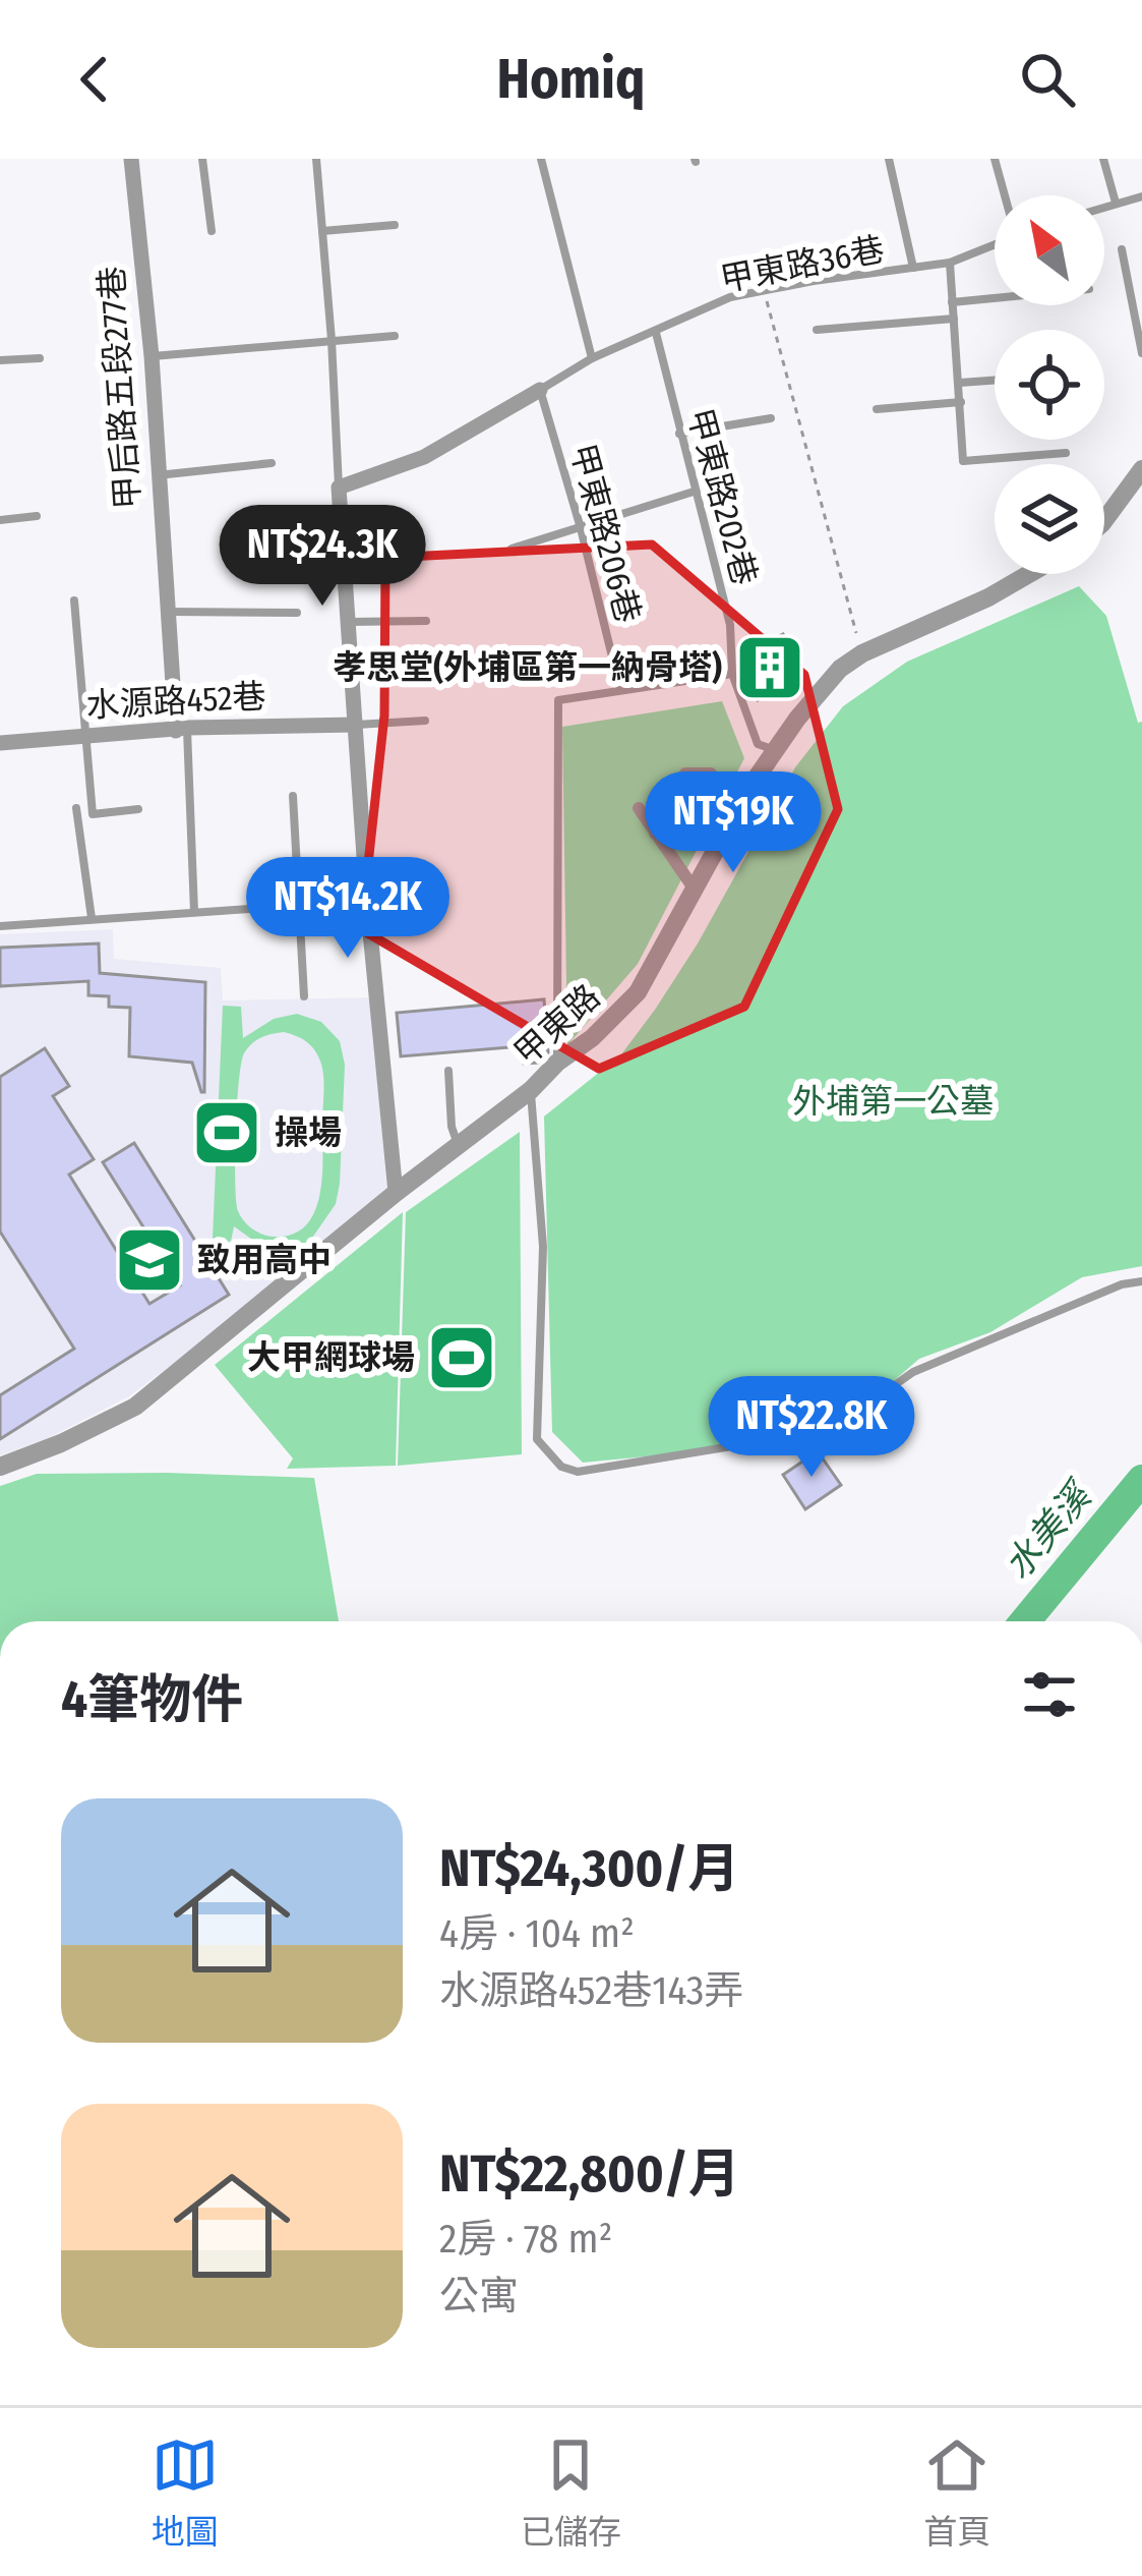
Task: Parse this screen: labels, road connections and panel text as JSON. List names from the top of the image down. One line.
{"streets":{"street":["甲后路五段277巷","水源路452巷","甲東路"],"lane":["甲東路36巷","甲東路202巷","甲東路206巷"]},"crossings":[["甲東路36巷","甲東路202巷"],["甲東路36巷","甲東路206巷"],["甲后路五段277巷","水源路452巷"],["甲東路202巷","甲東路"]],"water":["水美溪"],"parks":["外埔第一公墓"],"places":{"building":["孝思堂(外埔區第一納骨塔)"],"sports":["操場","大甲網球場"],"school or university":["致用高中"]},"north":"top left","page":{"header":"Homiq","price":["NT$24.3K","NT$19K","NT$14.2K","NT$22.8K"],"heading":"4筆物件","list":[{"name":"NT$24,300/月","note":"4房 · 104 m² · 水源路452巷143弄"},{"name":"NT$22,800/月","note":"2房 · 78 m² · 公寓"}],"tabs":["地圖","已儲存","首頁"]}}
